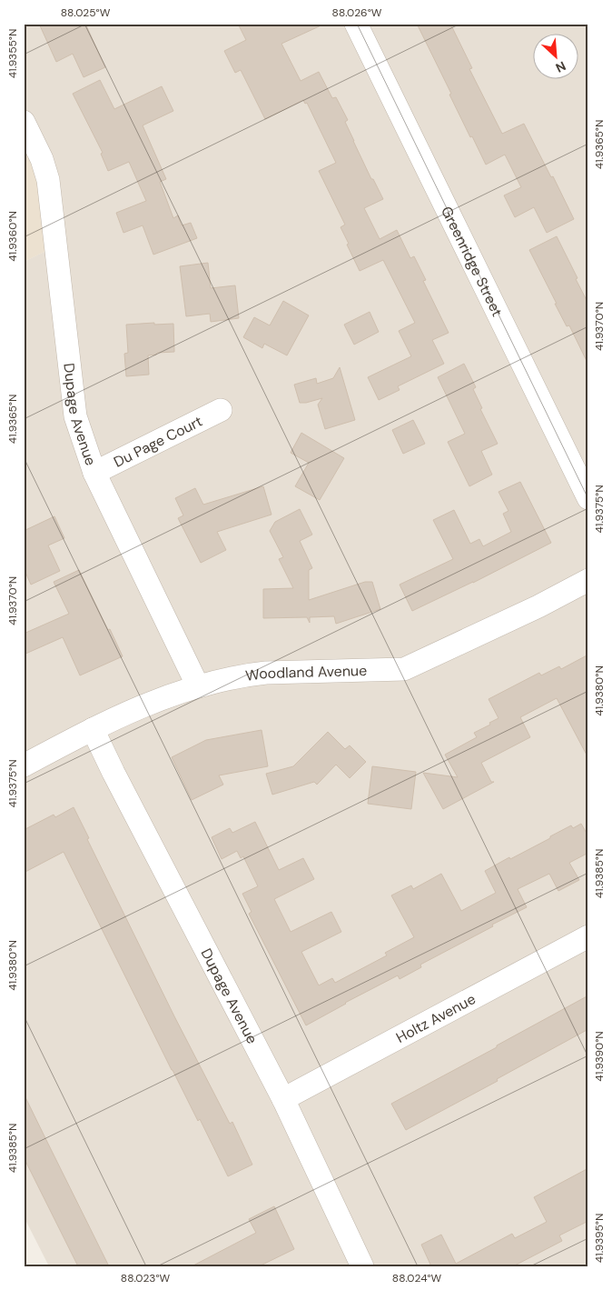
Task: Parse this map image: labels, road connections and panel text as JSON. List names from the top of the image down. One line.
{"streets":{"street":["Greenridge Street","Dupage Avenue","Du Page Court","Woodland Avenue","Holtz Avenue"]},"crossings":[["Dupage Avenue","Du Page Court"],["Dupage Avenue","Woodland Avenue"],["Dupage Avenue","Holtz Avenue"]],"north":"bottom right","coordinates":["88.025°W","88.026°W","41.9355°N","41.9365°N","41.9360°N","41.9370°N","41.9375°N","41.9380°N","41.9385°N","41.9390°N","41.9395°N","88.023°W","88.024°W"]}
